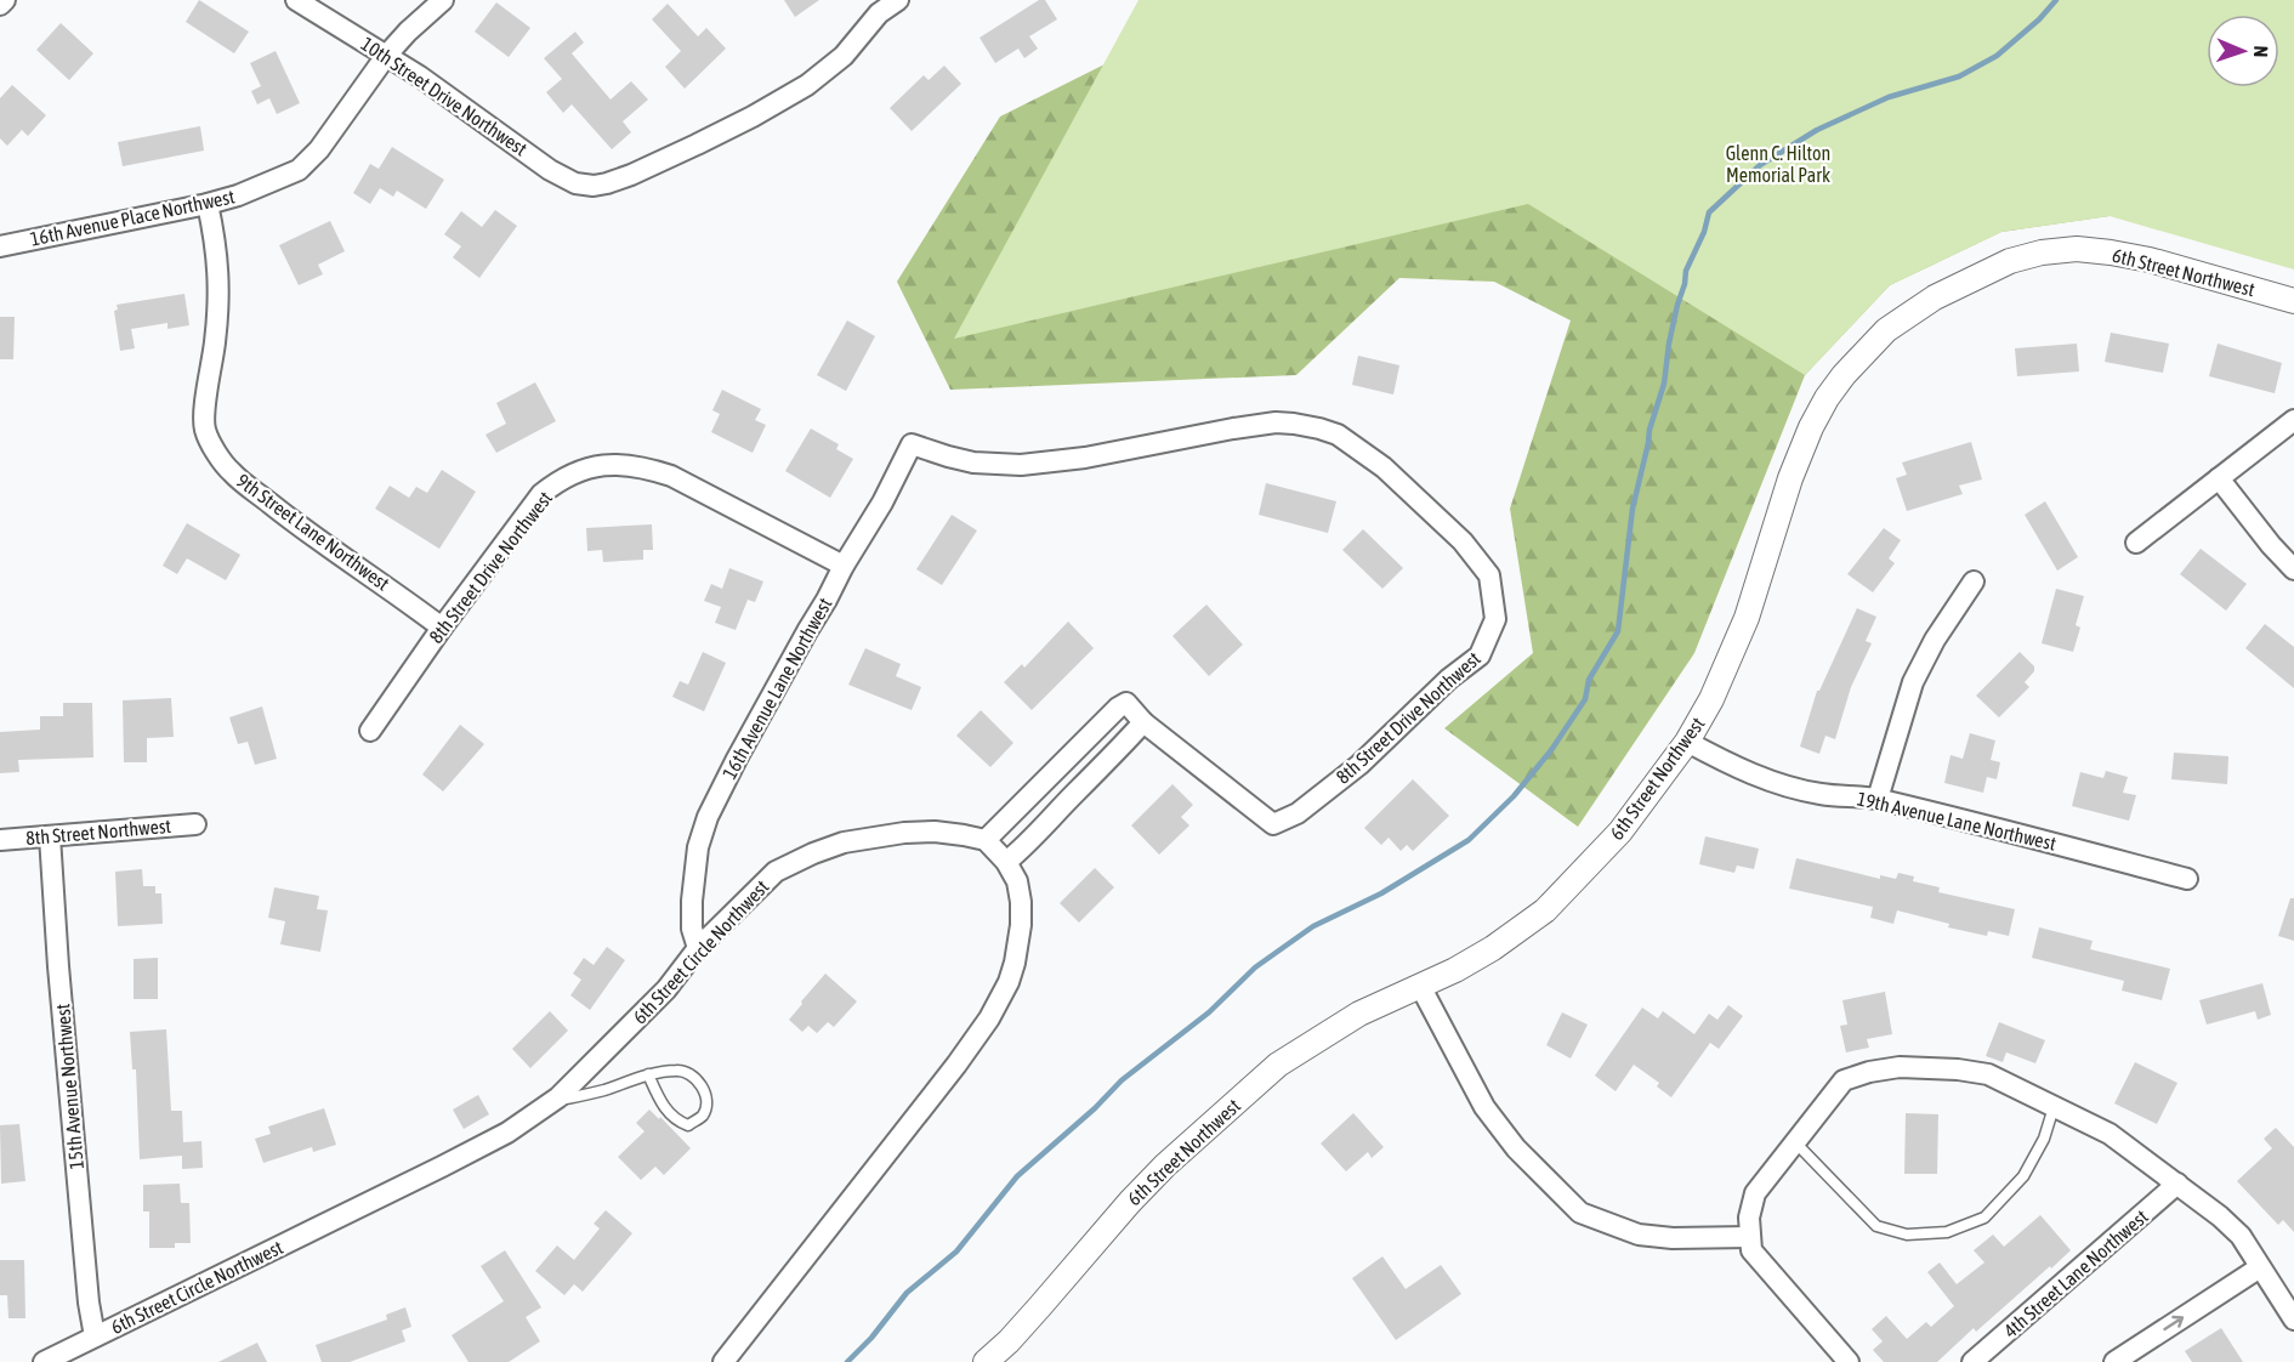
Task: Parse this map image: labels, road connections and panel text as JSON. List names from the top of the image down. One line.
{"streets":{"street":["10th Street Drive Northwest","16th Avenue Place Northwest","6th Street Northwest","9th Street Lane Northwest","8th Street Drive Northwest","16th Avenue Lane Northwest","19th Avenue Lane Northwest","8th Street Northwest","6th Street Circle Northwest","15th Avenue Northwest","4th Street Lane Northwest"]},"crossings":[["10th Street Drive Northwest","16th Avenue Place Northwest"],["16th Avenue Place Northwest","9th Street Lane Northwest"],["6th Street Northwest","19th Avenue Lane Northwest"],["9th Street Lane Northwest","8th Street Drive Northwest"],["8th Street Drive Northwest","16th Avenue Lane Northwest"],["16th Avenue Lane Northwest","6th Street Circle Northwest"],["8th Street Northwest","15th Avenue Northwest"],["6th Street Circle Northwest","15th Avenue Northwest"]],"parks":["Glenn C. Hilton Memorial Park"],"north":"right"}
